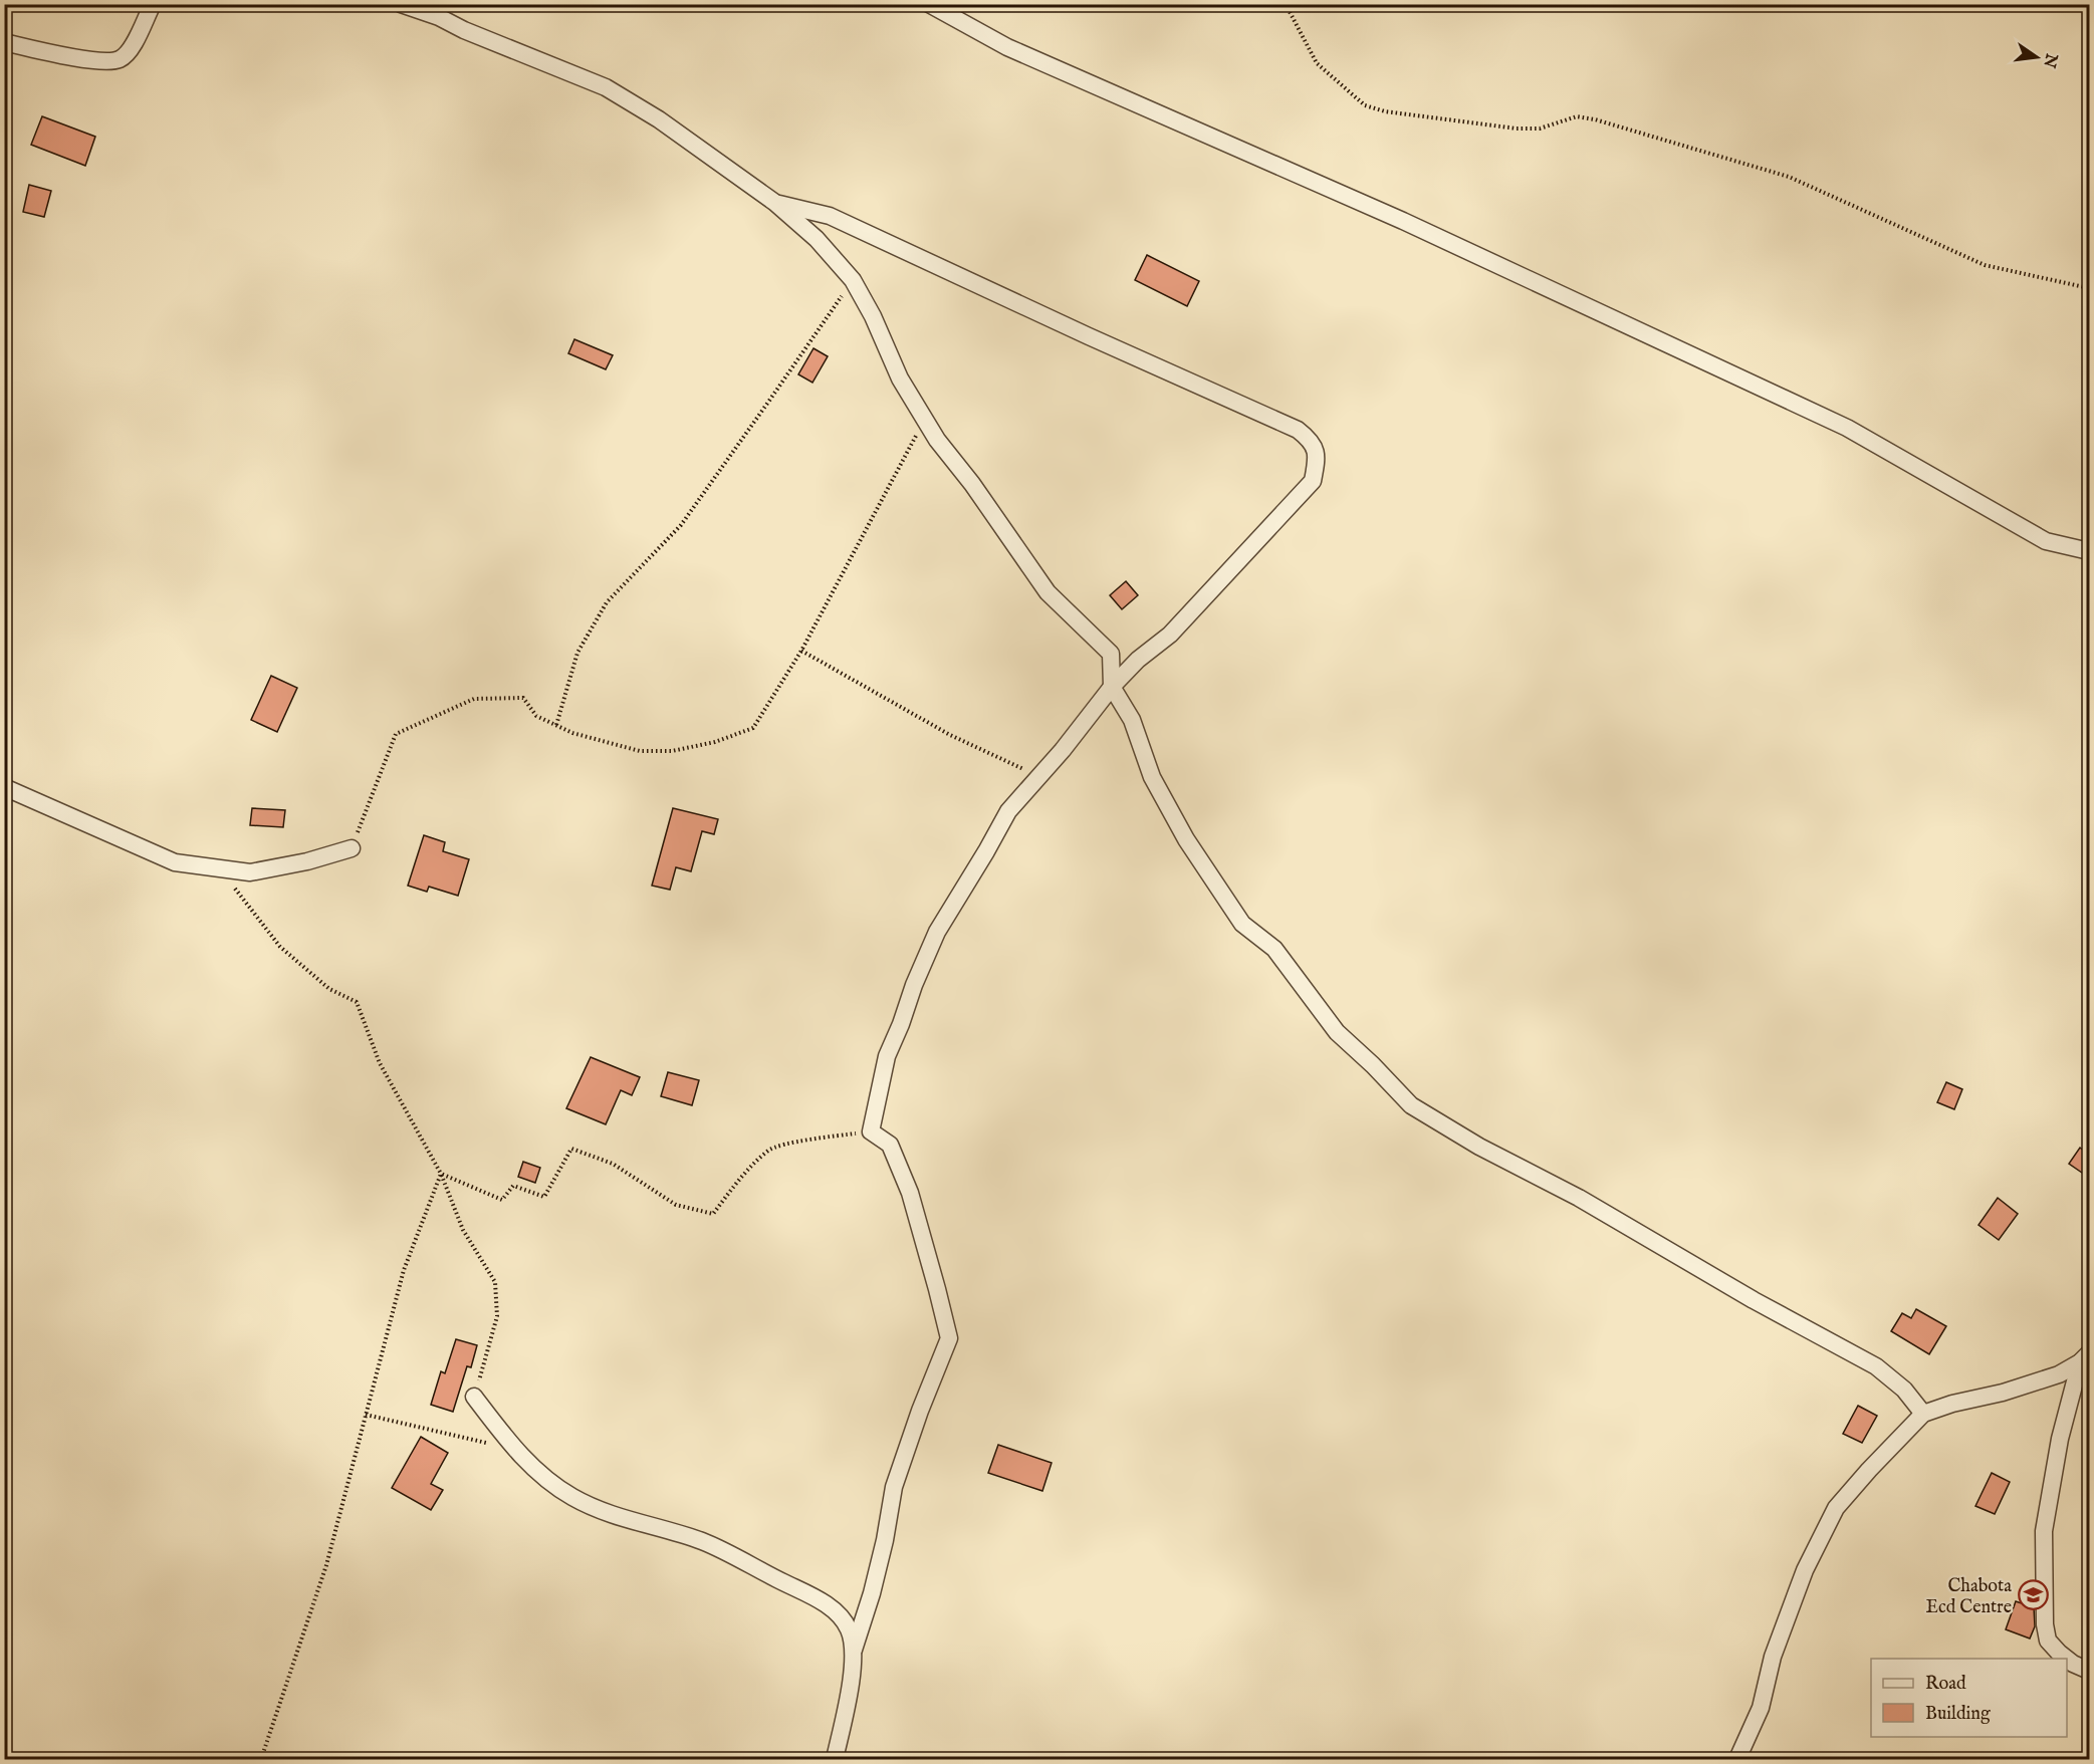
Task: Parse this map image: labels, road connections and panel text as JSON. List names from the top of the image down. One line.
{"places":{"school or university":["Chabota Ecd Centre"]},"legend":["Road","Building"],"north":"right"}
